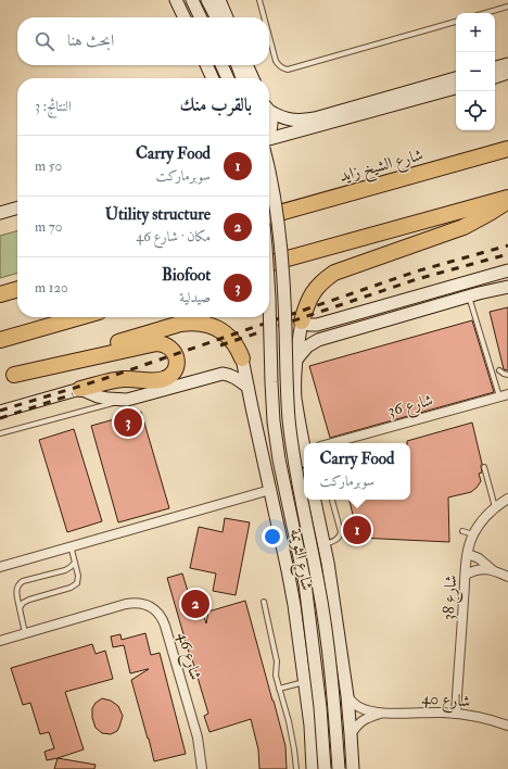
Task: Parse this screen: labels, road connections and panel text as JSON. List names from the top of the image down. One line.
{"streets":{"highway":["شارع الشيخ زايد"],"street":["شارع 36","شارع الثويمة","شارع 38","شارع 46","شارع 40"]},"crossings":[["شارع الثويمة","شارع 40"],["شارع 38","شارع 40"]],"page":{"map_buttons":["+","−"],"search":"ابحث هنا","heading":["بالقرب منك","النتائج: 3"],"list":[{"mark":"1","name":"Carry Food","note":"سوبرماركت","value":"50 m"},{"mark":"2","name":"Utility structure","note":"مكان · شارع 46","value":"70 m"},{"mark":"3","name":"Biofoot","note":"صيدلية","value":"120 m"}],"pins":["3","1","2"],"popup":["Carry Food","سوبرماركت"]}}
